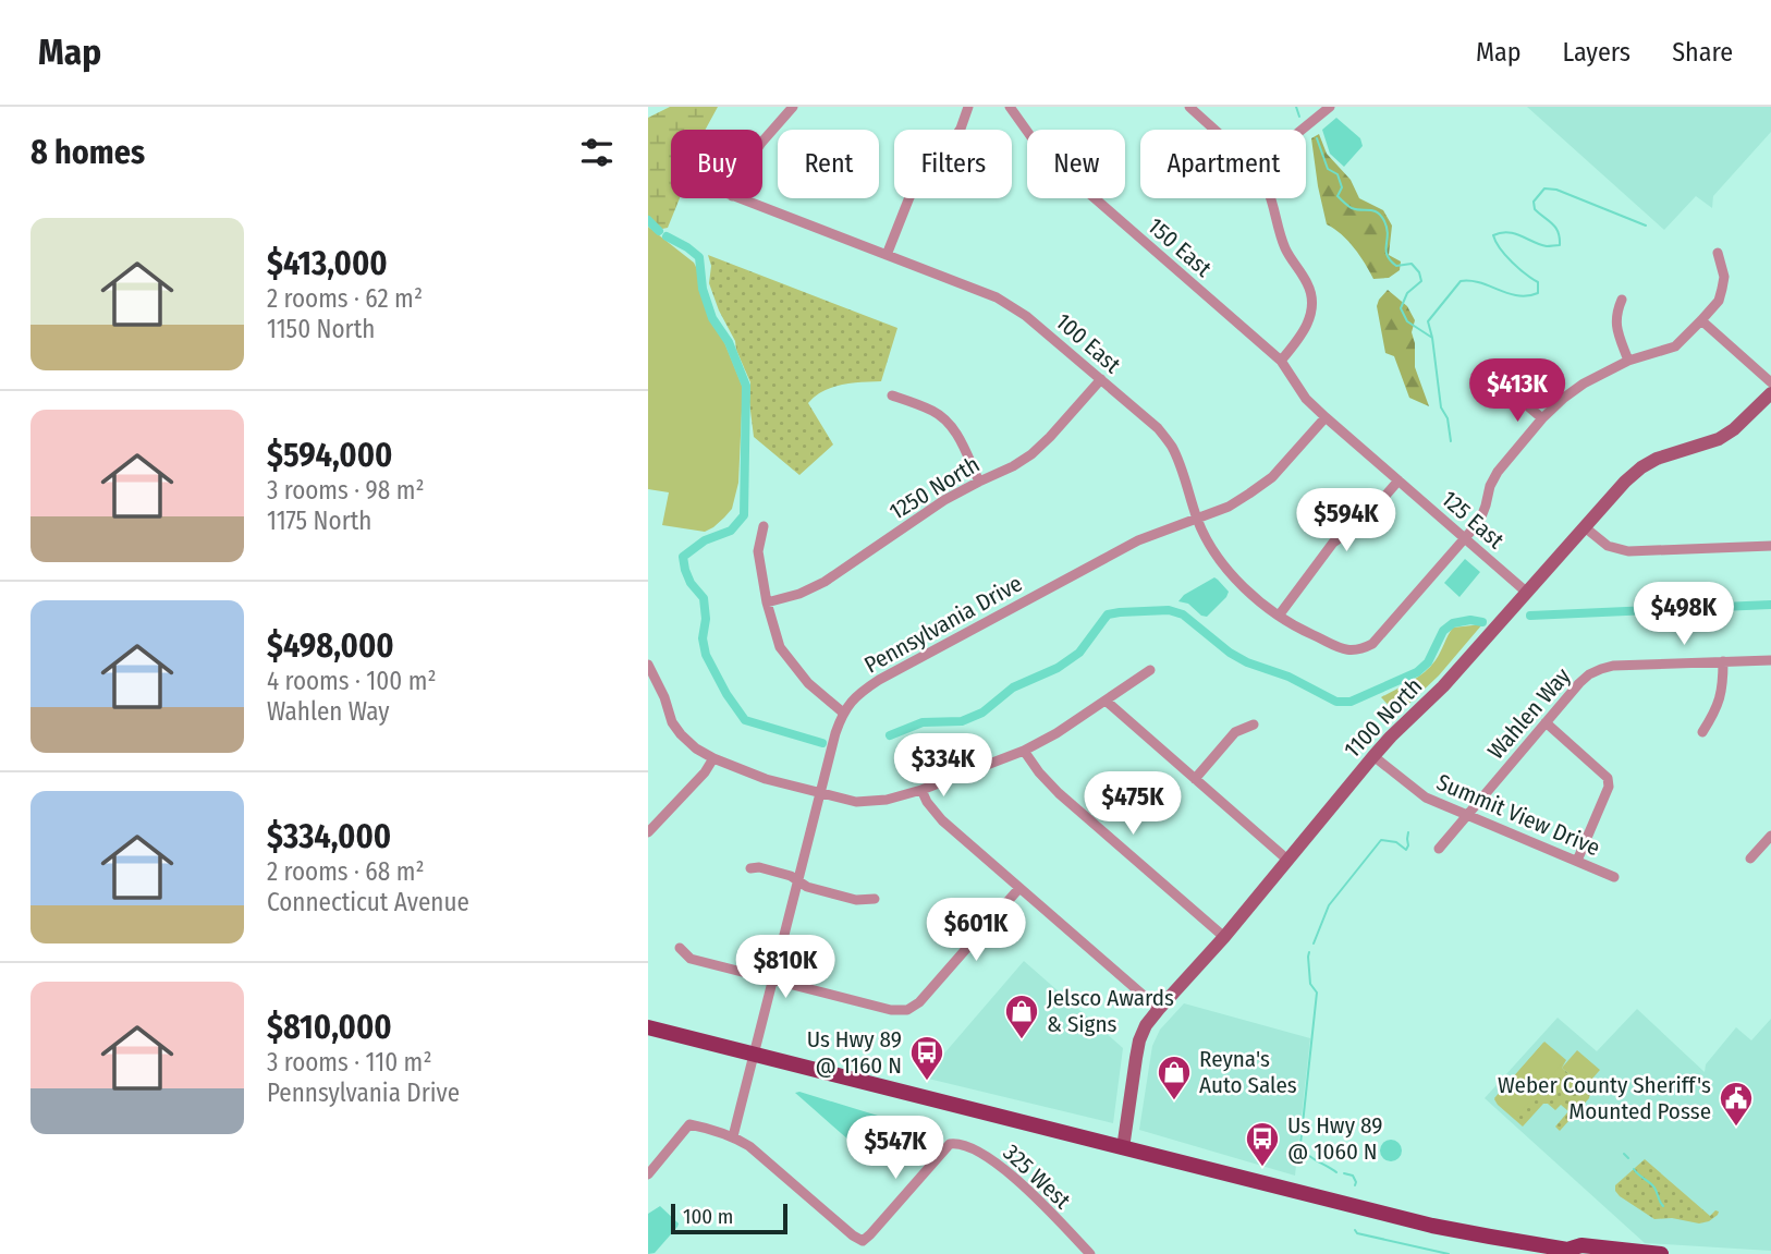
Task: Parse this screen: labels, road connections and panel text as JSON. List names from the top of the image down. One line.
{"streets":{"street":["150 East","100 East","1250 North","125 East","Pennsylvania Drive","Wahlen Way","1100 North","Summit View Drive","325 West"]},"crossings":[["150 East","125 East"],["150 East","Pennsylvania Drive"],["100 East","1250 North"],["100 East","125 East"],["100 East","Pennsylvania Drive"],["125 East","Pennsylvania Drive"],["125 East","1100 North"],["Pennsylvania Drive","325 West"],["Wahlen Way","Summit View Drive"],["1100 North","Summit View Drive"]],"places":{"shop":["Jelsco Awards & Signs","Reyna's Auto Sales"],"bus stop":["Us Hwy 89 @ 1160 N","Us Hwy 89 @ 1060 N"],"public building":["Weber County Sheriff's Mounted Posse"]},"scale_bar":"100 m","page":{"header":"Map","nav":["Map","Layers","Share"],"heading":"8 homes","chip":["Buy","Rent","Filters","New","Apartment"],"list":[{"name":"$413,000","note":"2 rooms · 62 m² · 1150 North"},{"name":"$594,000","note":"3 rooms · 98 m² · 1175 North"},{"name":"$498,000","note":"4 rooms · 100 m² · Wahlen Way"},{"name":"$334,000","note":"2 rooms · 68 m² · Connecticut Avenue"},{"name":"$810,000","note":"3 rooms · 110 m² · Pennsylvania Drive"}],"price":["$413K","$594K","$498K","$334K","$475K","$601K","$810K","$547K"],"scale":"100 m"}}
